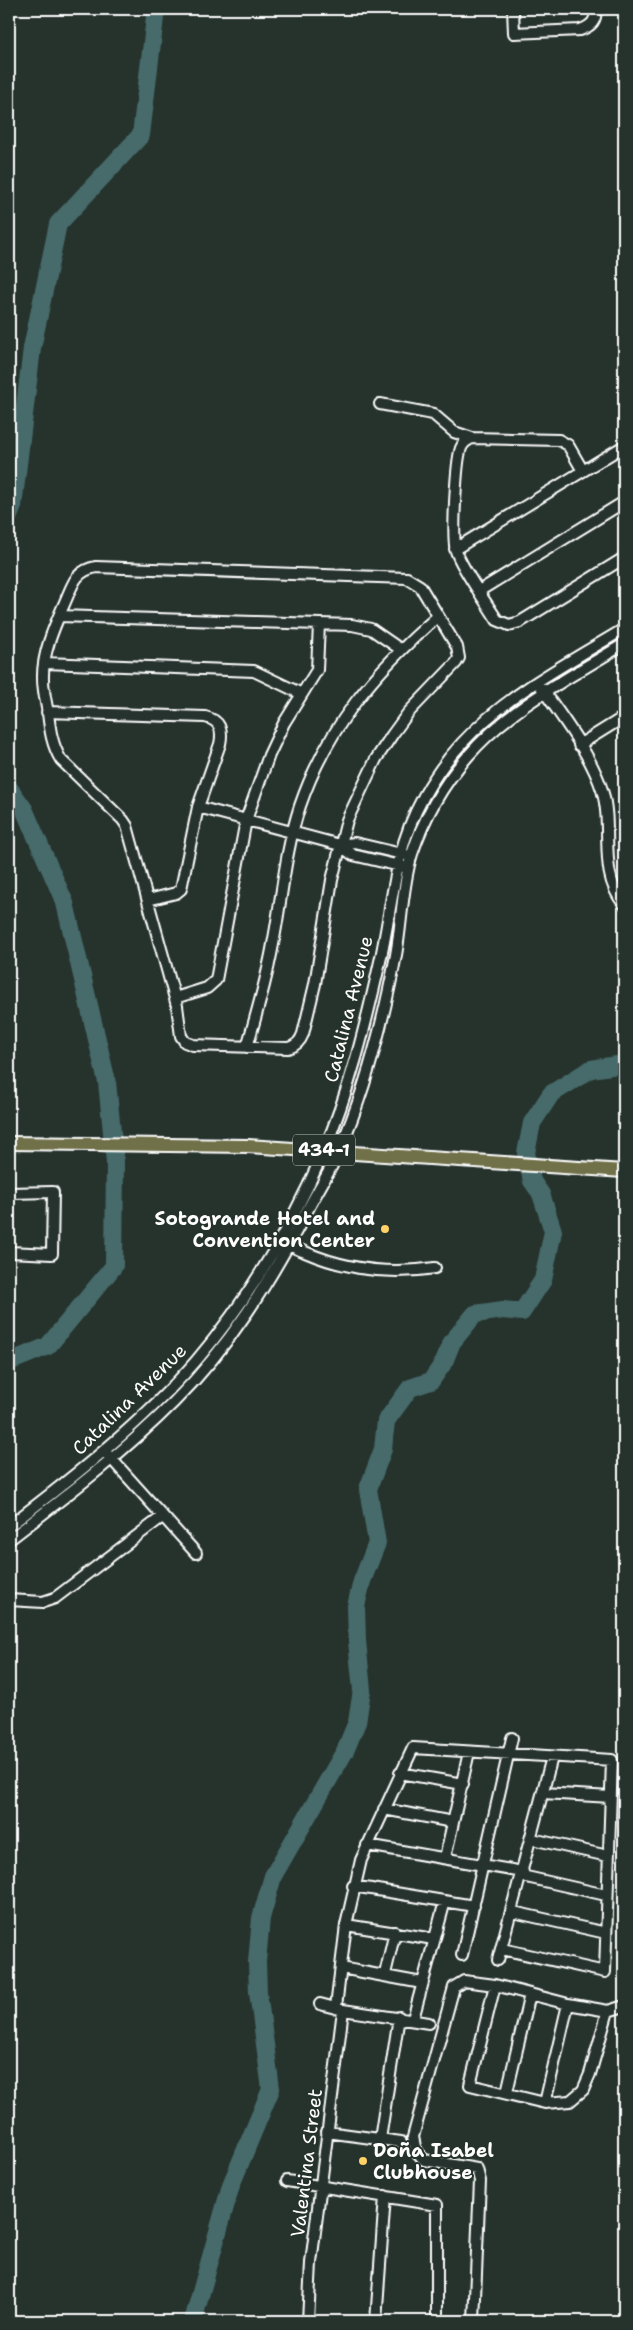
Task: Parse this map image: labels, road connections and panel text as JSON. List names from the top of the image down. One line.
{"streets":{"main road":["434-1"],"street":["Catalina Avenue","Valentina Street"]},"crossings":[["Catalina Avenue","434-1"]],"places":["Sotogrande Hotel and Convention Center","Doña Isabel Clubhouse"]}
